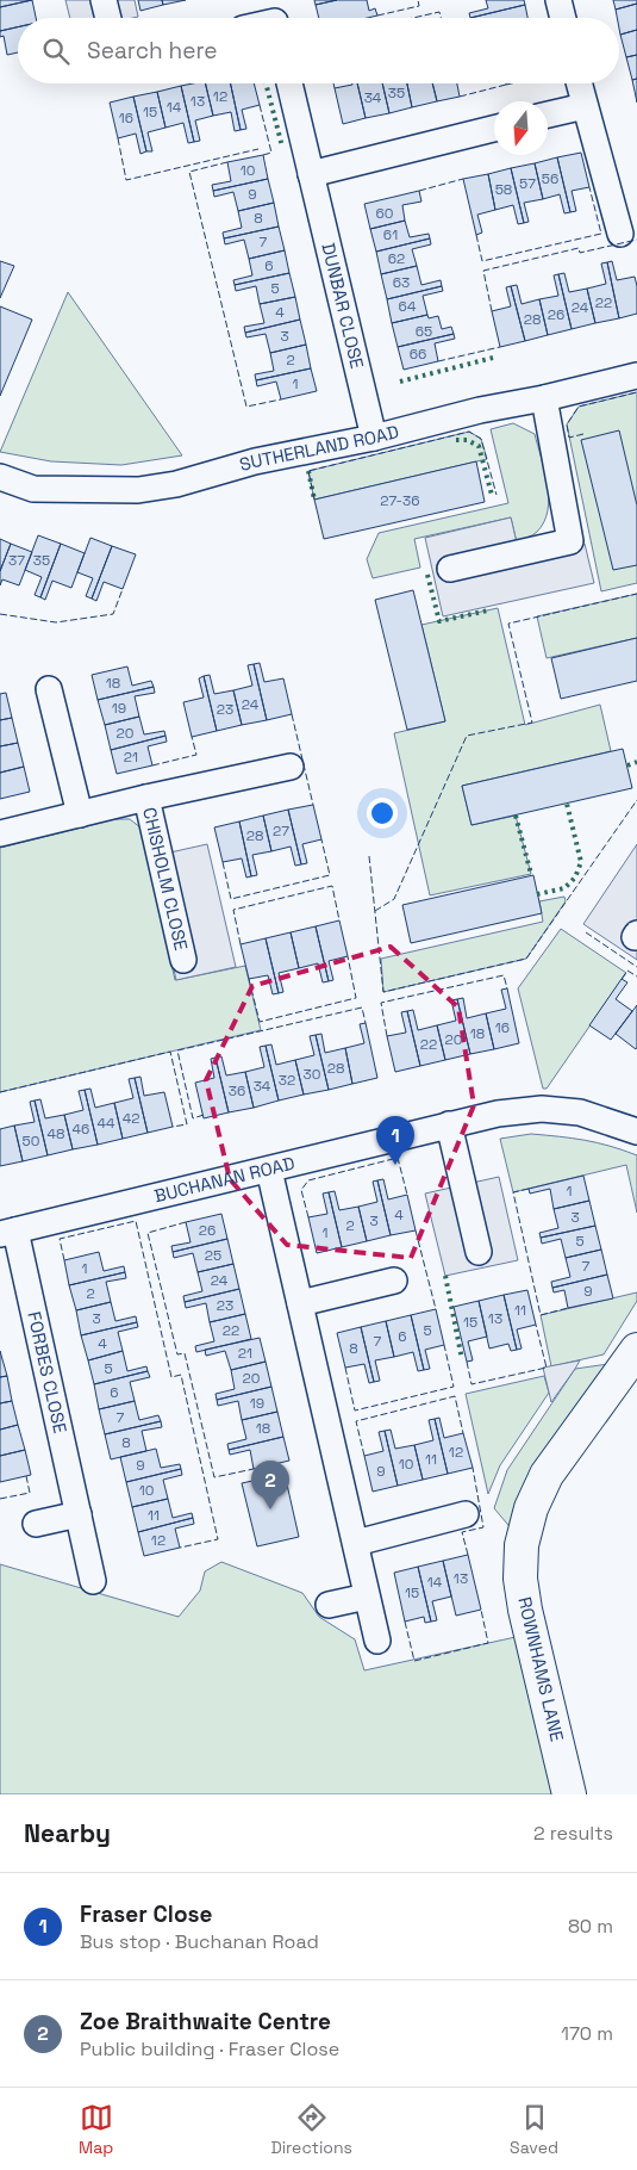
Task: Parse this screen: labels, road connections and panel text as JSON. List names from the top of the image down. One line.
{"streets":{"street":["DUNBAR CLOSE","SUTHERLAND ROAD","CHISHOLM CLOSE","BUCHANAN ROAD","FORBES CLOSE","ROWNHAMS LANE"]},"crossings":[["DUNBAR CLOSE","SUTHERLAND ROAD"],["BUCHANAN ROAD","FORBES CLOSE"]],"house_numbers":["35","12","34","13","14","15","16","10","56","57","58","9","60","8","61","7","62","6","63","5","22","64","24","4","26","28","65","3","66","2","1","27-36","37","35","18","24","19","23","20","21","27","28","16","18","20","22","28","30","32","34","36","42","44","46","48","50","1","4","3","3","2","26","1","5","25","7","1","24","9","2","23","11","3","13","15","22","5","6","7","4","8","21","5","20","6","19","7","18","8","12","11","10","9","9","10","11","12","13","14","15"],"north":"bottom","page":{"search":"Search here","pins":["1","2"],"heading":["Nearby","2 results"],"list":[{"mark":"1","name":"Fraser Close","note":"Bus stop · Buchanan Road","value":"80 m"},{"mark":"2","name":"Zoe Braithwaite Centre","note":"Public building · Fraser Close","value":"170 m"}],"nav":["Map","Directions","Saved"]}}
